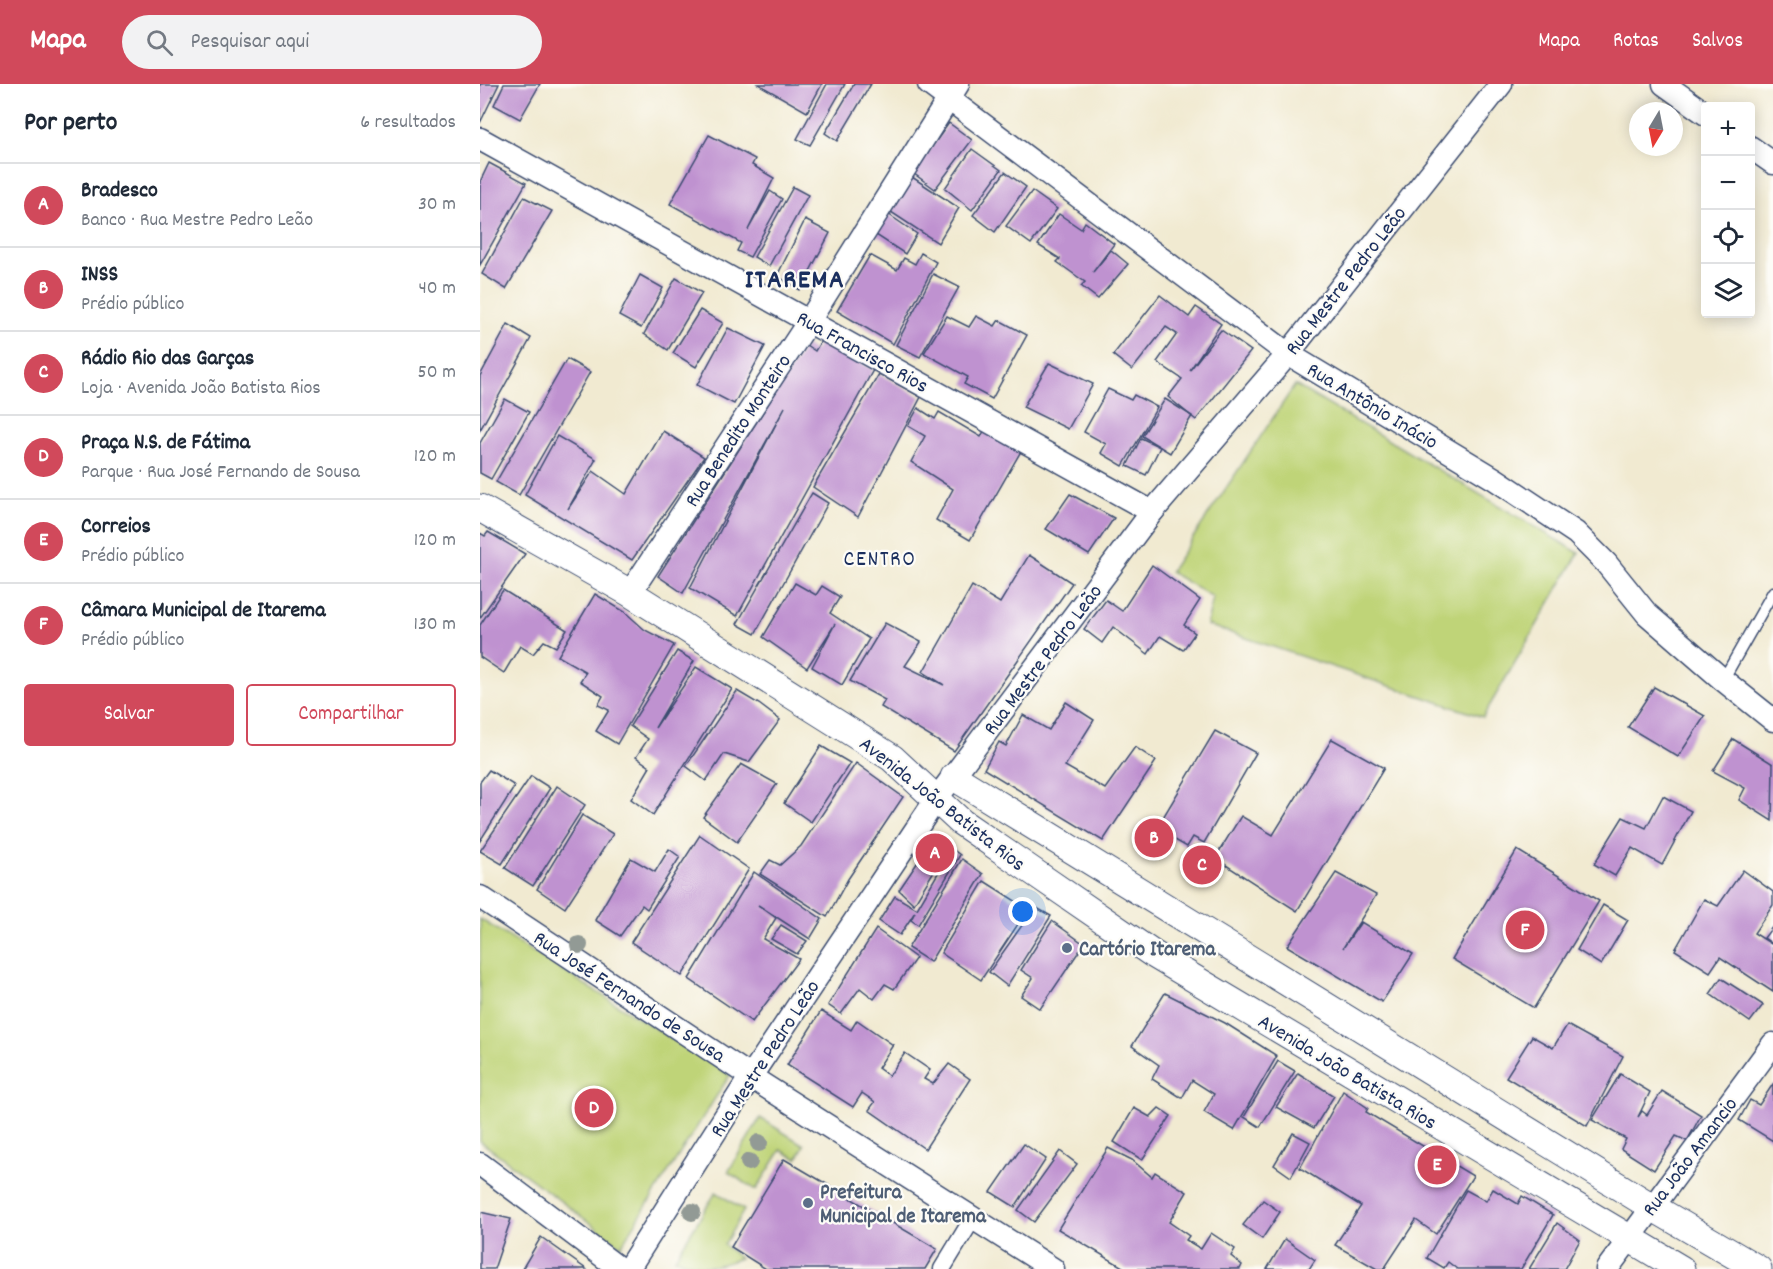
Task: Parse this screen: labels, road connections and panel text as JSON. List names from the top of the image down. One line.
{"streets":{"street":["Rua Mestre Pedro Leão","Rua Francisco Rios","Rua Antônio Inácio","Rua Benedito Monteiro","Avenida João Batista Rios","Rua José Fernando de Sousa","Rua João Amancio"]},"crossings":[["Rua Mestre Pedro Leão","Rua Francisco Rios"],["Rua Mestre Pedro Leão","Rua Antônio Inácio"],["Rua Mestre Pedro Leão","Avenida João Batista Rios"],["Rua Mestre Pedro Leão","Rua José Fernando de Sousa"],["Rua Francisco Rios","Rua Benedito Monteiro"],["Rua Antônio Inácio","Rua Benedito Monteiro"],["Rua Benedito Monteiro","Avenida João Batista Rios"],["Avenida João Batista Rios","Rua João Amancio"]],"districts":["ITAREMA","CENTRO"],"places":["Cartório Itarema","Prefeitura Municipal de Itarema"],"north":"bottom","page":{"header":"Mapa","search":"Pesquisar aqui","nav":["Mapa","Rotas","Salvos"],"heading":["Por perto","6 resultados"],"map_buttons":["+","−"],"list":[{"mark":"A","name":"Bradesco","note":"Banco · Rua Mestre Pedro Leão","value":"30 m"},{"mark":"B","name":"INSS","note":"Prédio público","value":"40 m"},{"mark":"C","name":"Rádio Rio das Garças","note":"Loja · Avenida João Batista Rios","value":"50 m"},{"mark":"D","name":"Praça N.S. de Fátima","note":"Parque · Rua José Fernando de Sousa","value":"120 m"},{"mark":"E","name":"Correios","note":"Prédio público","value":"120 m"},{"mark":"F","name":"Câmara Municipal de Itarema","note":"Prédio público","value":"130 m"}],"buttons":["Salvar","Compartilhar"],"pins":["B","A","C","F","D","E"]}}
